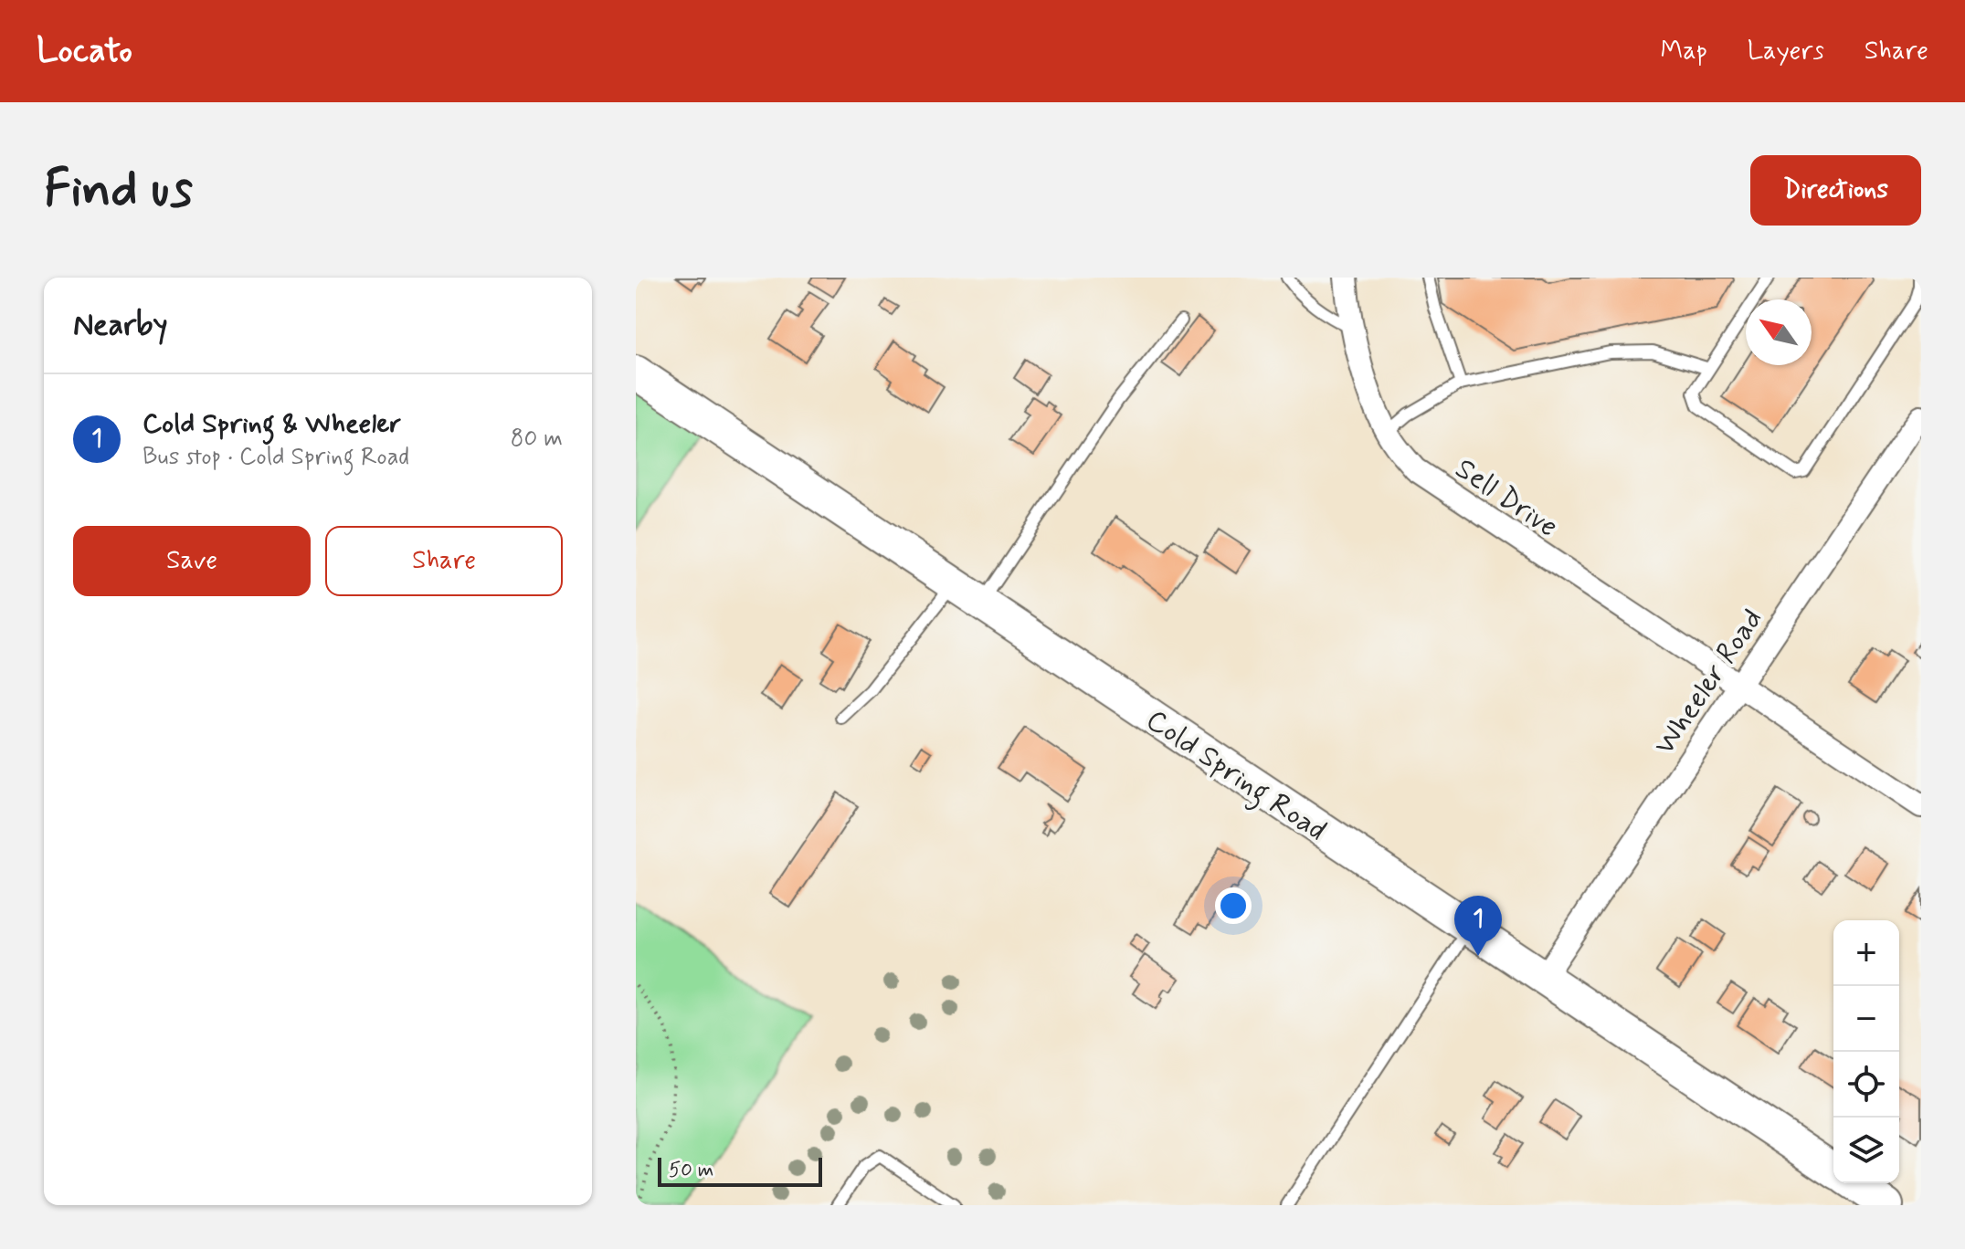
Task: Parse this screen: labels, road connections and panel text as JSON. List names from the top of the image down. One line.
{"streets":{"street":["Sell Drive","Wheeler Road","Cold Spring Road"]},"crossings":[["Sell Drive","Wheeler Road"],["Wheeler Road","Cold Spring Road"]],"scale_bar":"50 m","north":"top left","page":{"header":"Locato","nav":["Map","Layers","Share"],"buttons":["Directions",["Save","Share"]],"title":"Find us","heading":"Nearby","list":[{"mark":"1","name":"Cold Spring & Wheeler","note":"Bus stop · Cold Spring Road","value":"80 m"}],"pins":"1","map_buttons":["+","−"],"scale":"50 m"}}
